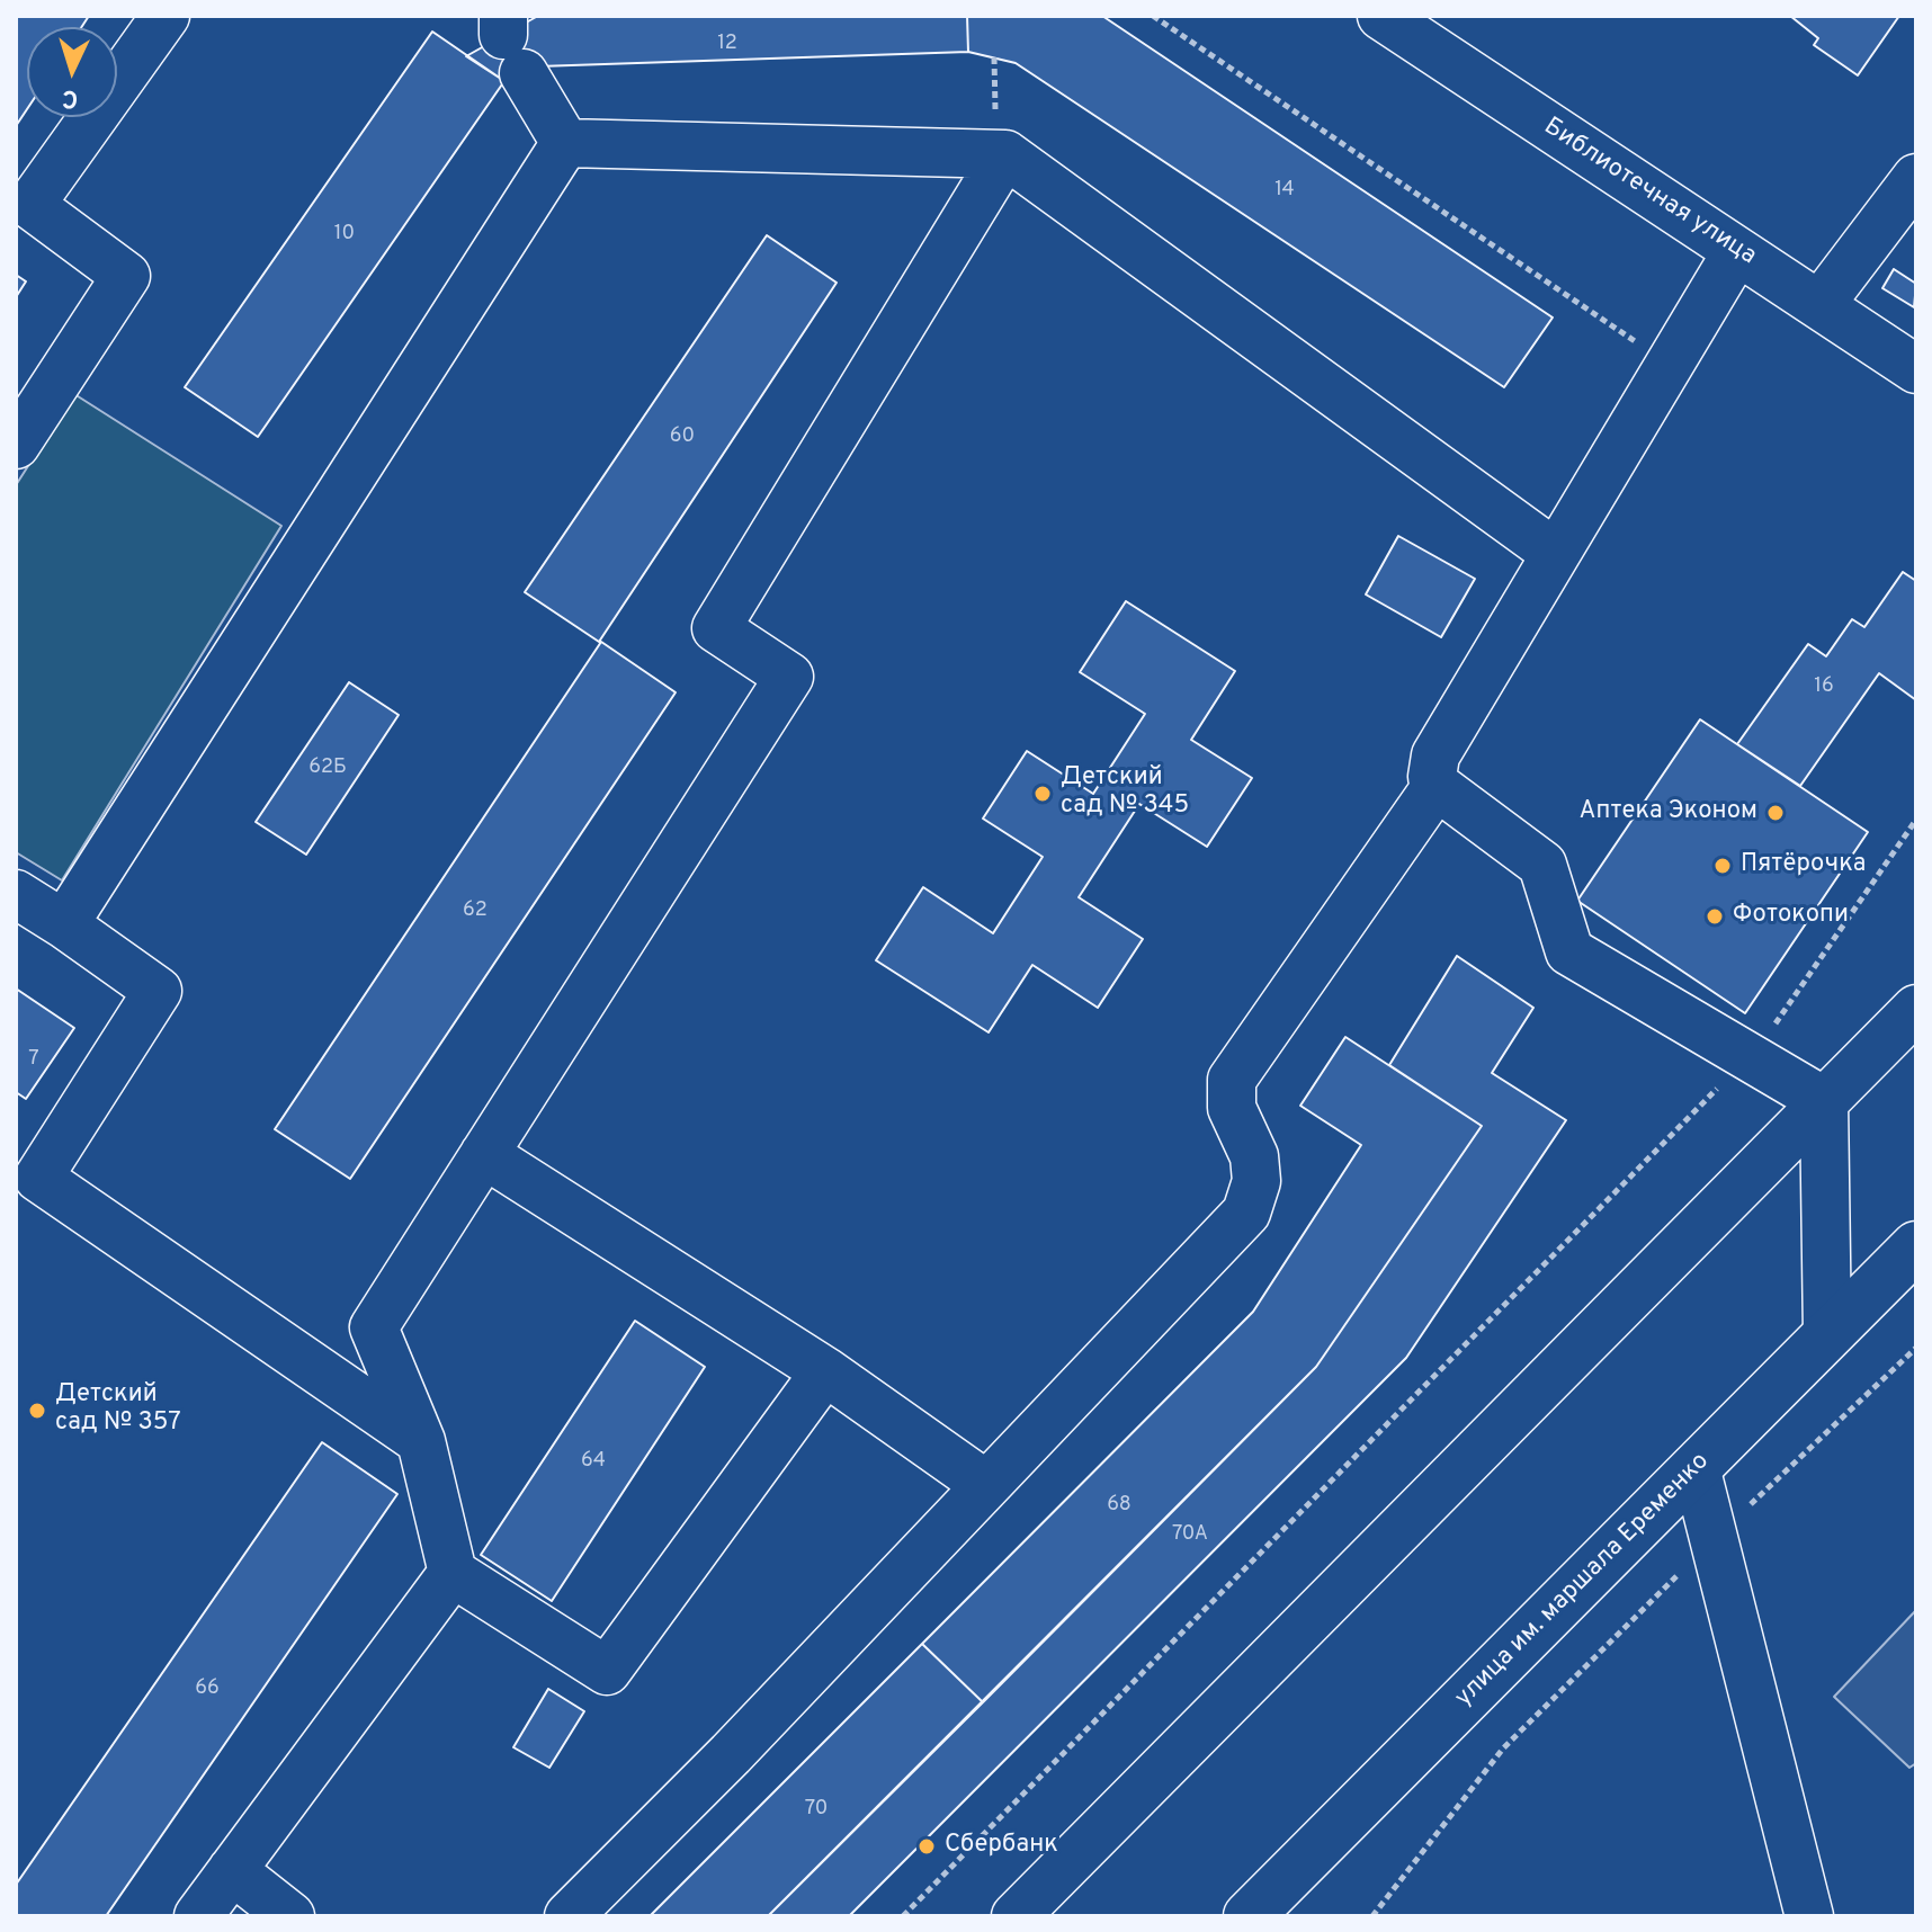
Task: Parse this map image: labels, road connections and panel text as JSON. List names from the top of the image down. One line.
{"streets":{"highway":["улица им. маршала Еременко"],"street":["Библиотечная улица"]},"places":["Детский сад № 345","Аптека Эконом","Пятёрочка","Фотокопи","Детский сад № 357","Сбербанк"],"house_numbers":["12","14","10","60","16","62Б","62","7","64","68","70А","66","70"],"north":"bottom"}
